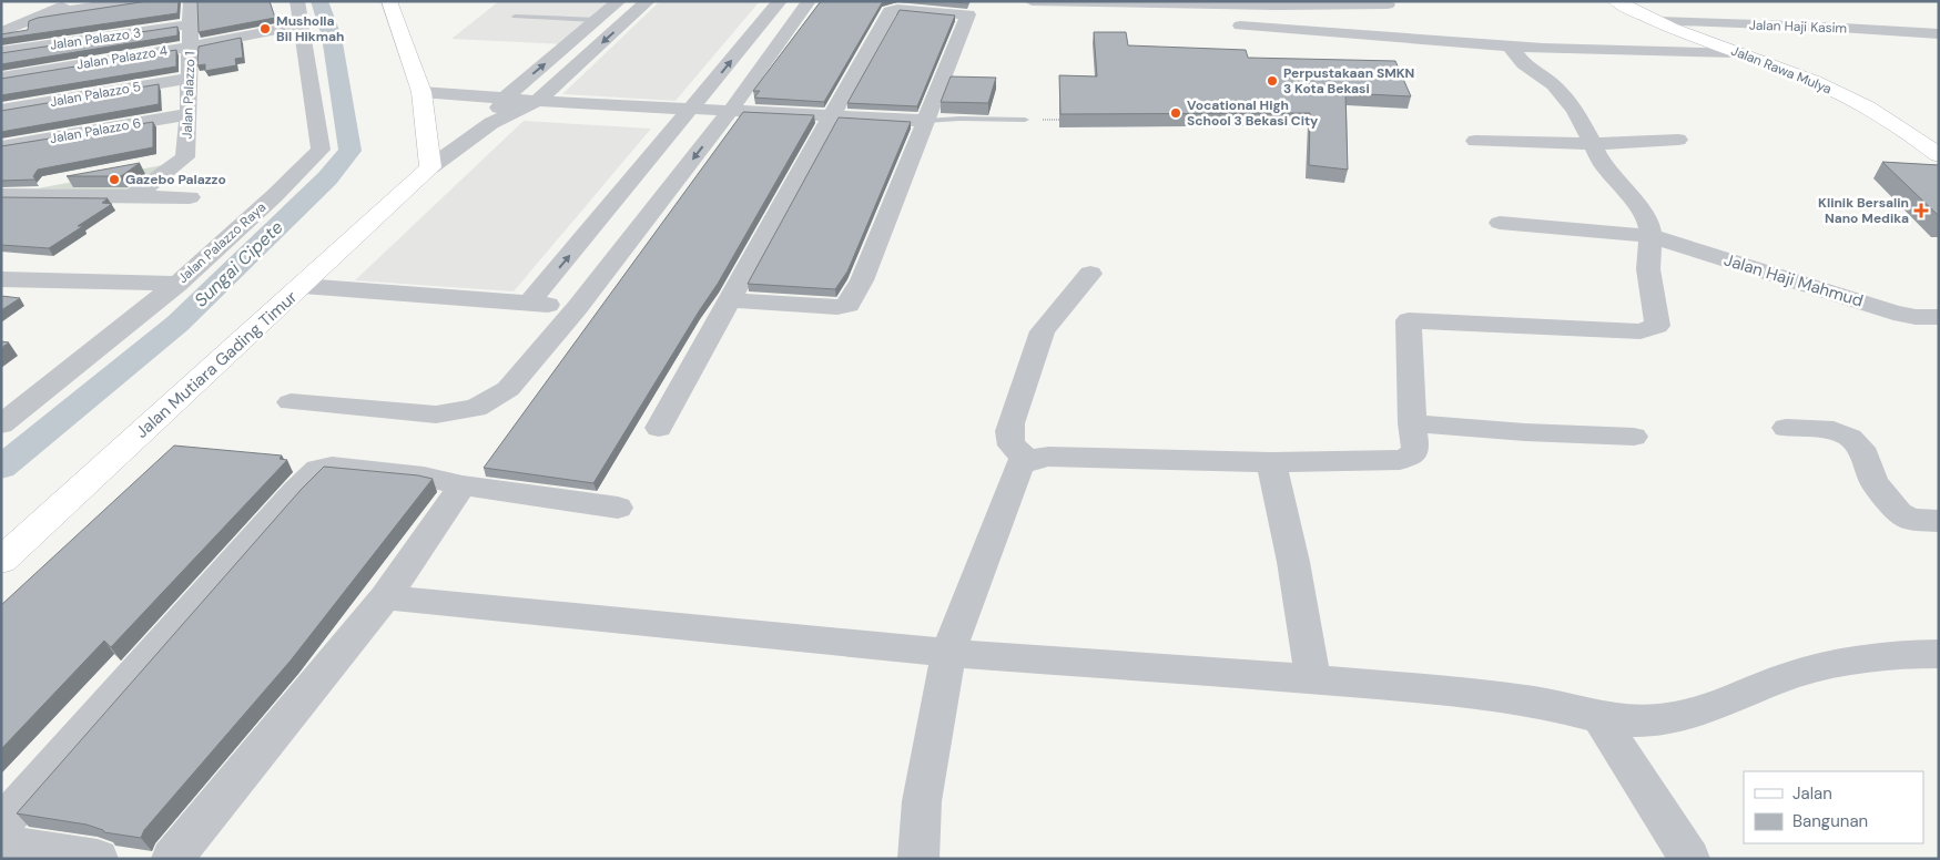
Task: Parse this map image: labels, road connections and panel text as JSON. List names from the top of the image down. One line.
{"streets":{"main road":["Jalan Rawa Mulya","Jalan Mutiara Gading Timur"],"street":["Jalan Haji Kasim","Jalan Palazzo 3","Jalan Palazzo 4","Jalan Palazzo 5","Jalan Palazzo 1","Jalan Palazzo 6","Jalan Palazzo Raya","Jalan Haji Mahmud"]},"crossings":[["Jalan Haji Kasim","Jalan Rawa Mulya"],["Jalan Palazzo 3","Jalan Palazzo 1"],["Jalan Palazzo 4","Jalan Palazzo 1"],["Jalan Palazzo 4","Jalan Palazzo Raya"],["Jalan Palazzo 5","Jalan Palazzo 1"],["Jalan Palazzo 1","Jalan Palazzo 6"]],"water":["Sungai Cipete"],"places":{"other":["Musholla Bil Hikmah","Perpustakaan SMKN 3 Kota Bekasi","Vocational High School 3 Bekasi City","Gazebo Palazzo"],"health":["Klinik Bersalin Nano Medika"]},"legend":["Jalan","Bangunan"]}
